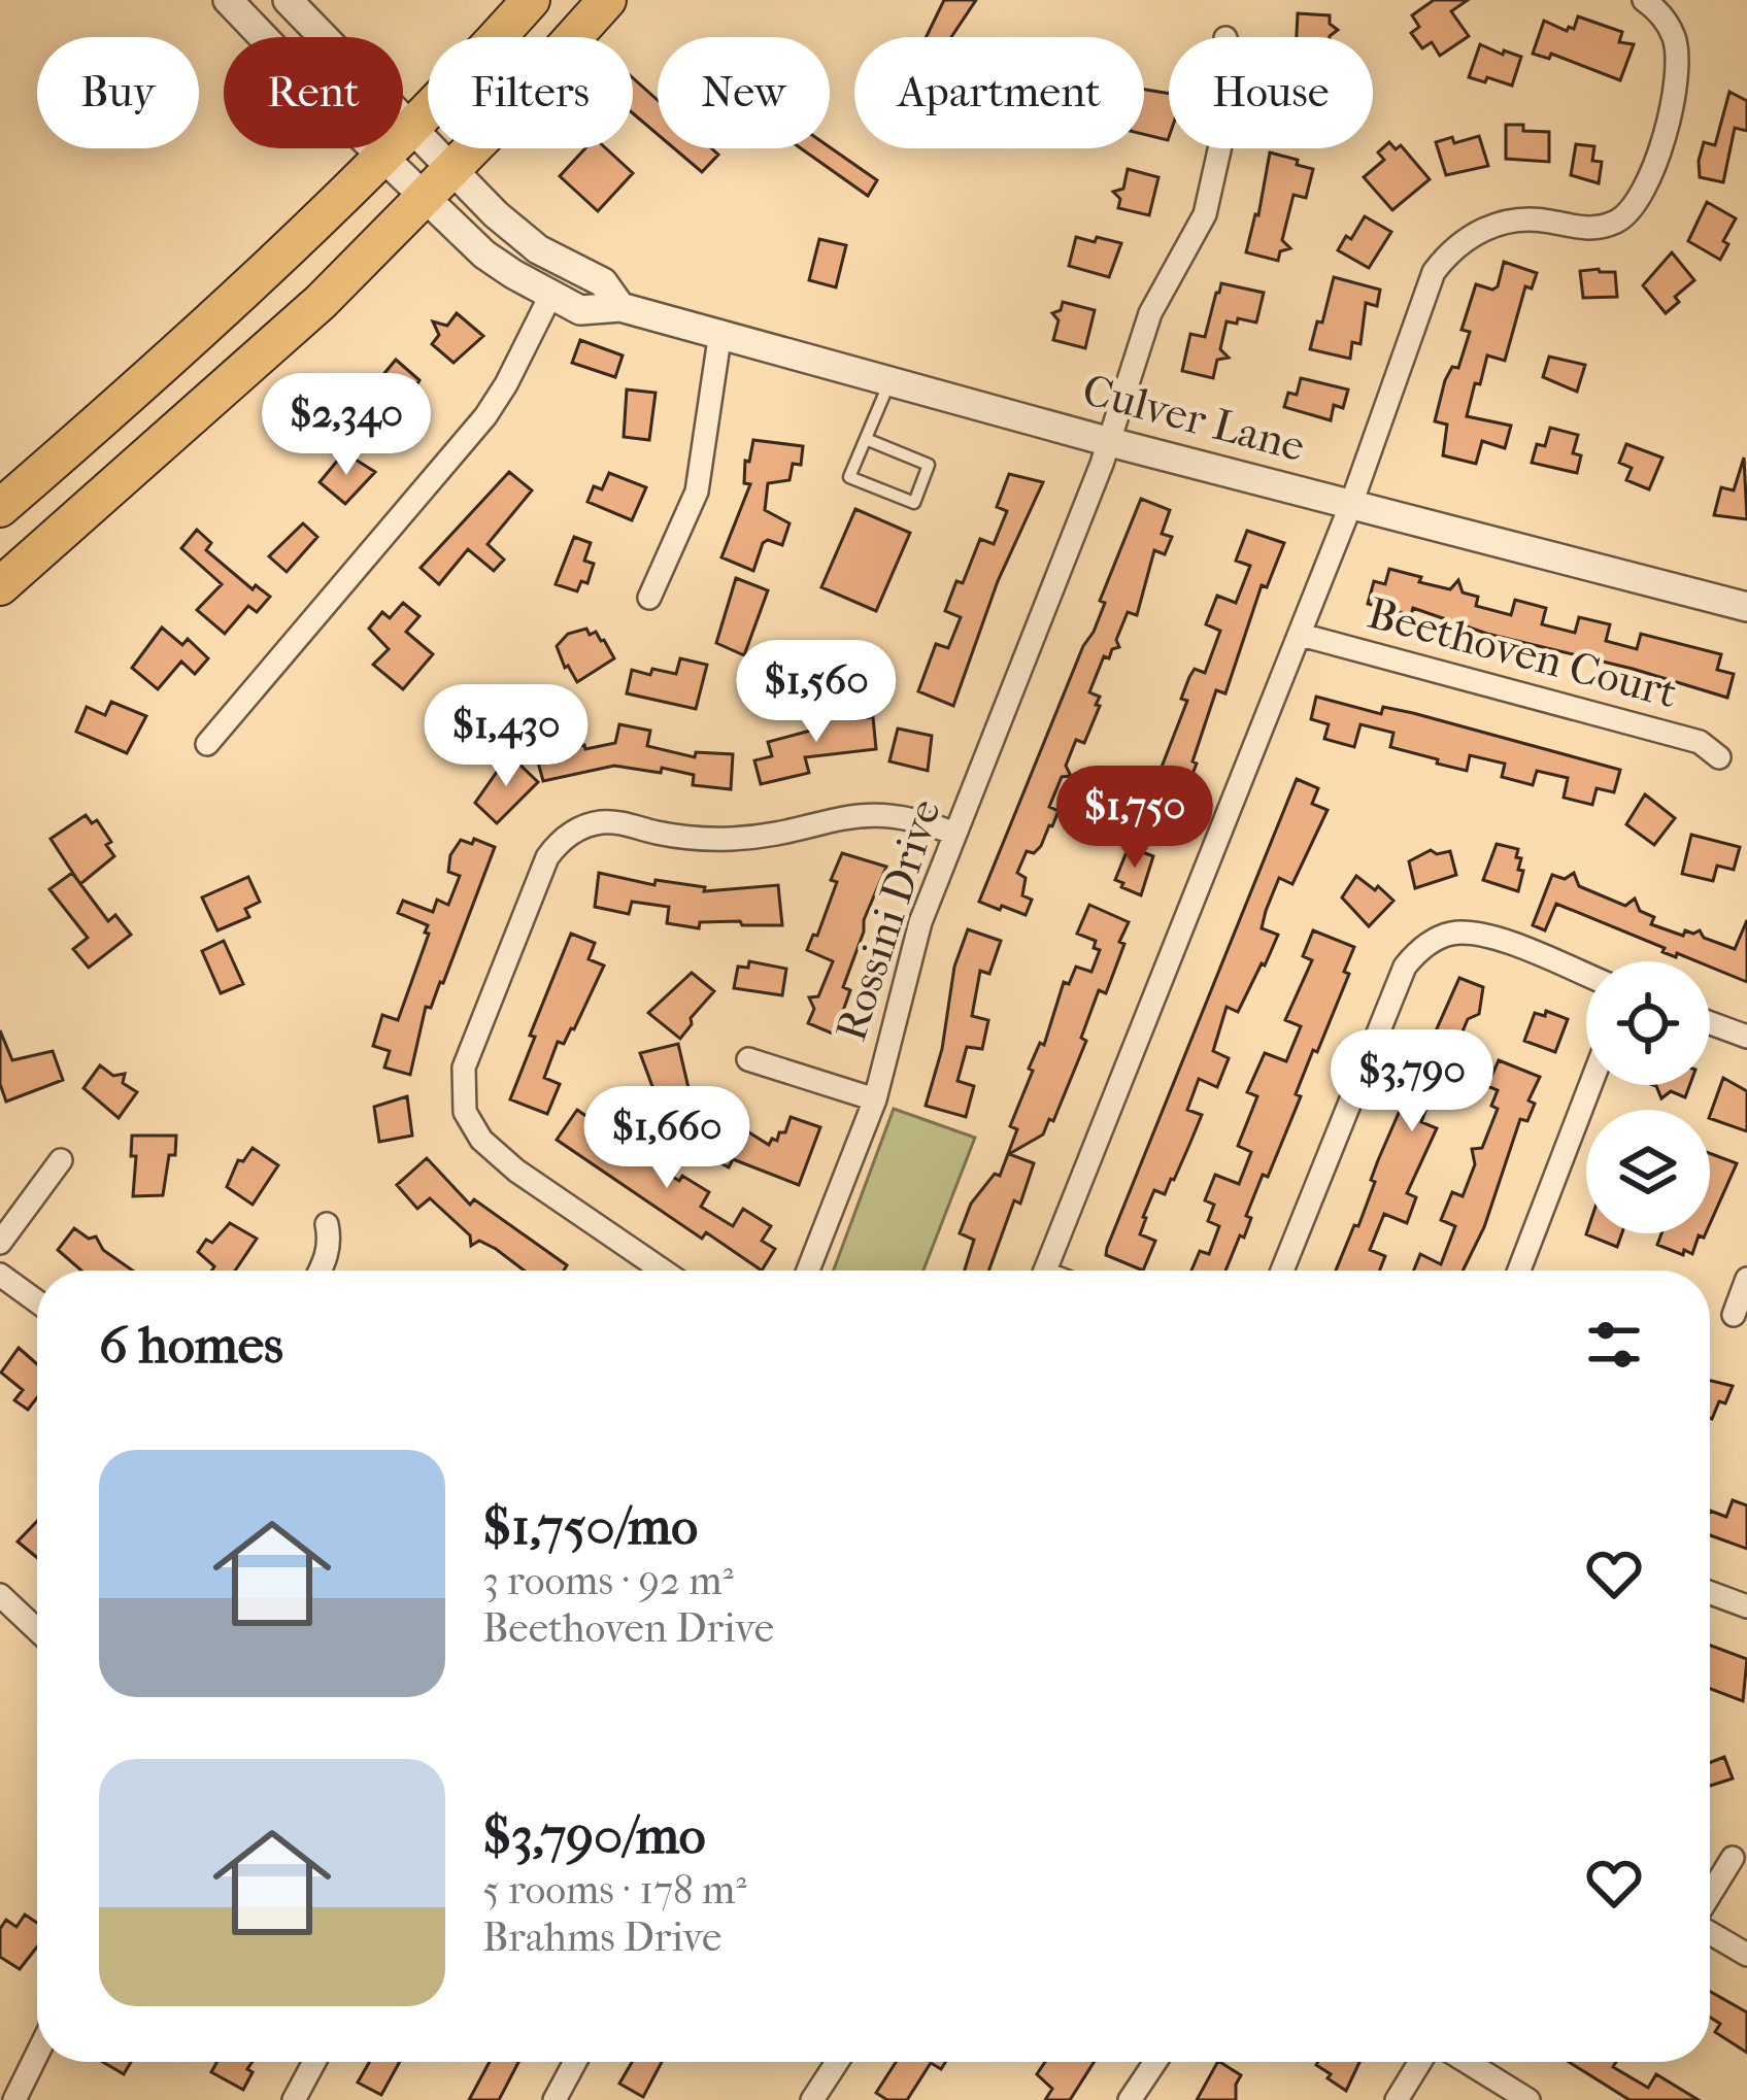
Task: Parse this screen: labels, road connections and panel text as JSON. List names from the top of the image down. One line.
{"streets":{"street":["Culver Lane","Beethoven Court","Rossini Drive"]},"crossings":[["Culver Lane","Rossini Drive"]],"page":{"chip":["Buy","Rent","Filters","New","Apartment","House"],"price":["$2,340","$1,560","$1,430","$1,750","$3,790","$1,660"],"heading":"6 homes","list":[{"name":"$1,750/mo","note":"3 rooms · 92 m² · Beethoven Drive"},{"name":"$3,790/mo","note":"5 rooms · 178 m² · Brahms Drive"}]}}
